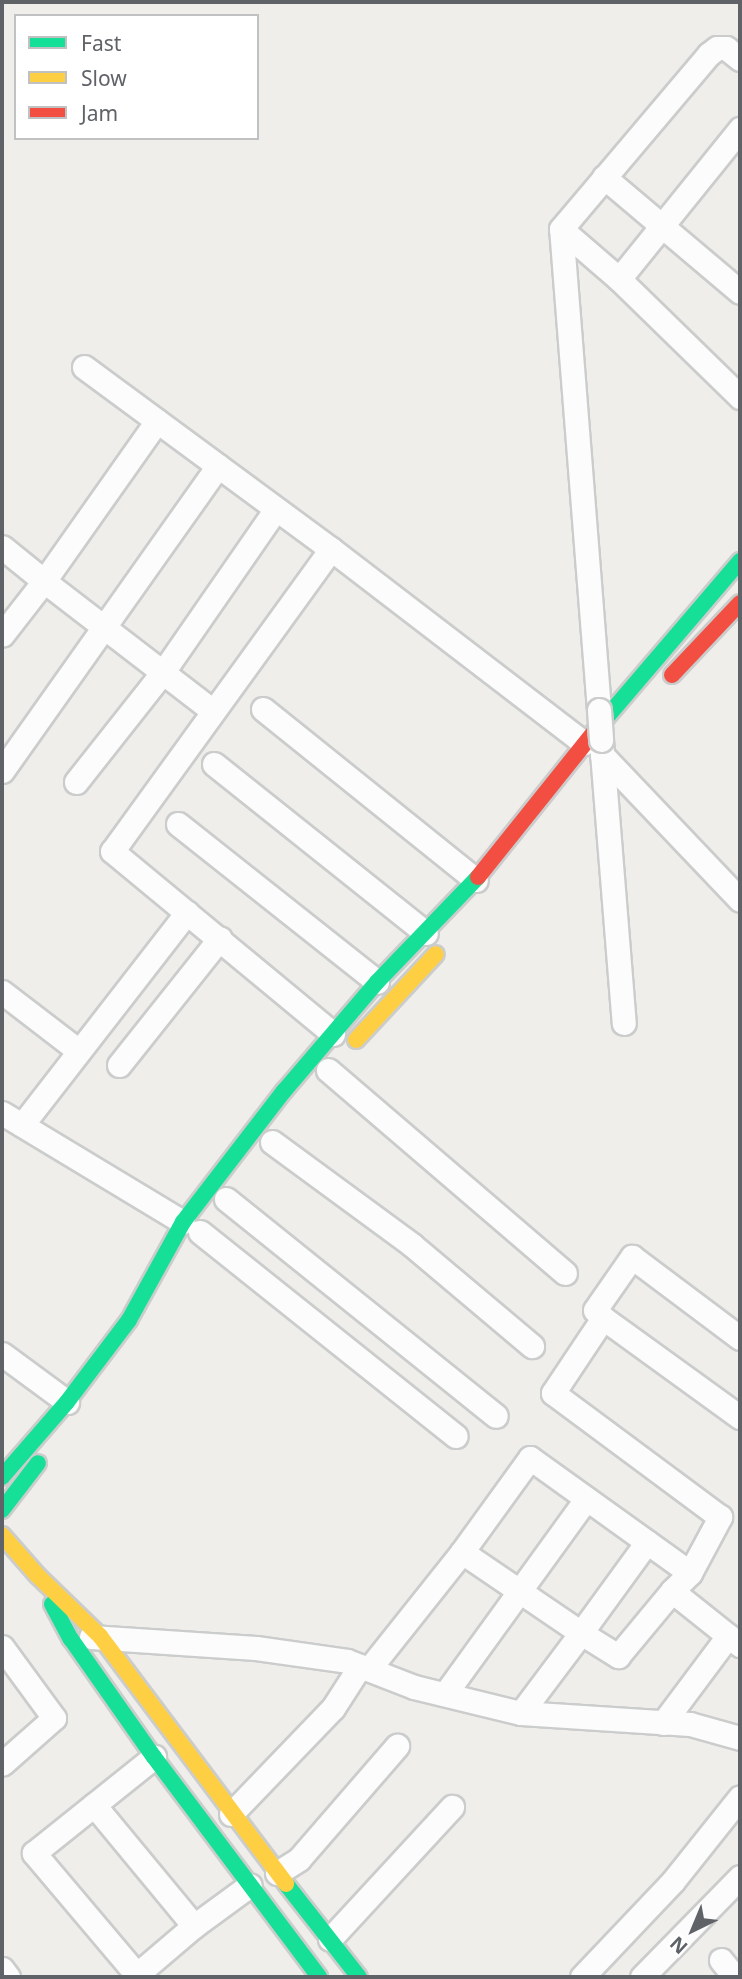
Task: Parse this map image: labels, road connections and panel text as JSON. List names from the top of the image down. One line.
{"legend":["Fast","Slow","Jam"],"north":"bottom left"}
